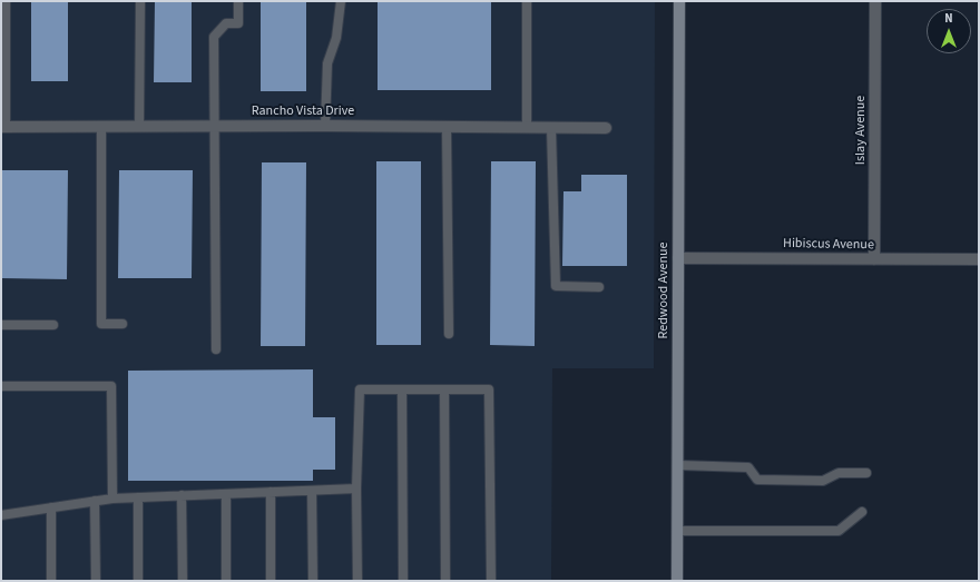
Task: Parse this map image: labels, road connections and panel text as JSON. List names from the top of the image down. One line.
{"streets":{"street":["Rancho Vista Drive","Islay Avenue","Hibiscus Avenue","Redwood Avenue"]},"crossings":[["Islay Avenue","Hibiscus Avenue"],["Hibiscus Avenue","Redwood Avenue"]],"north":"top"}
